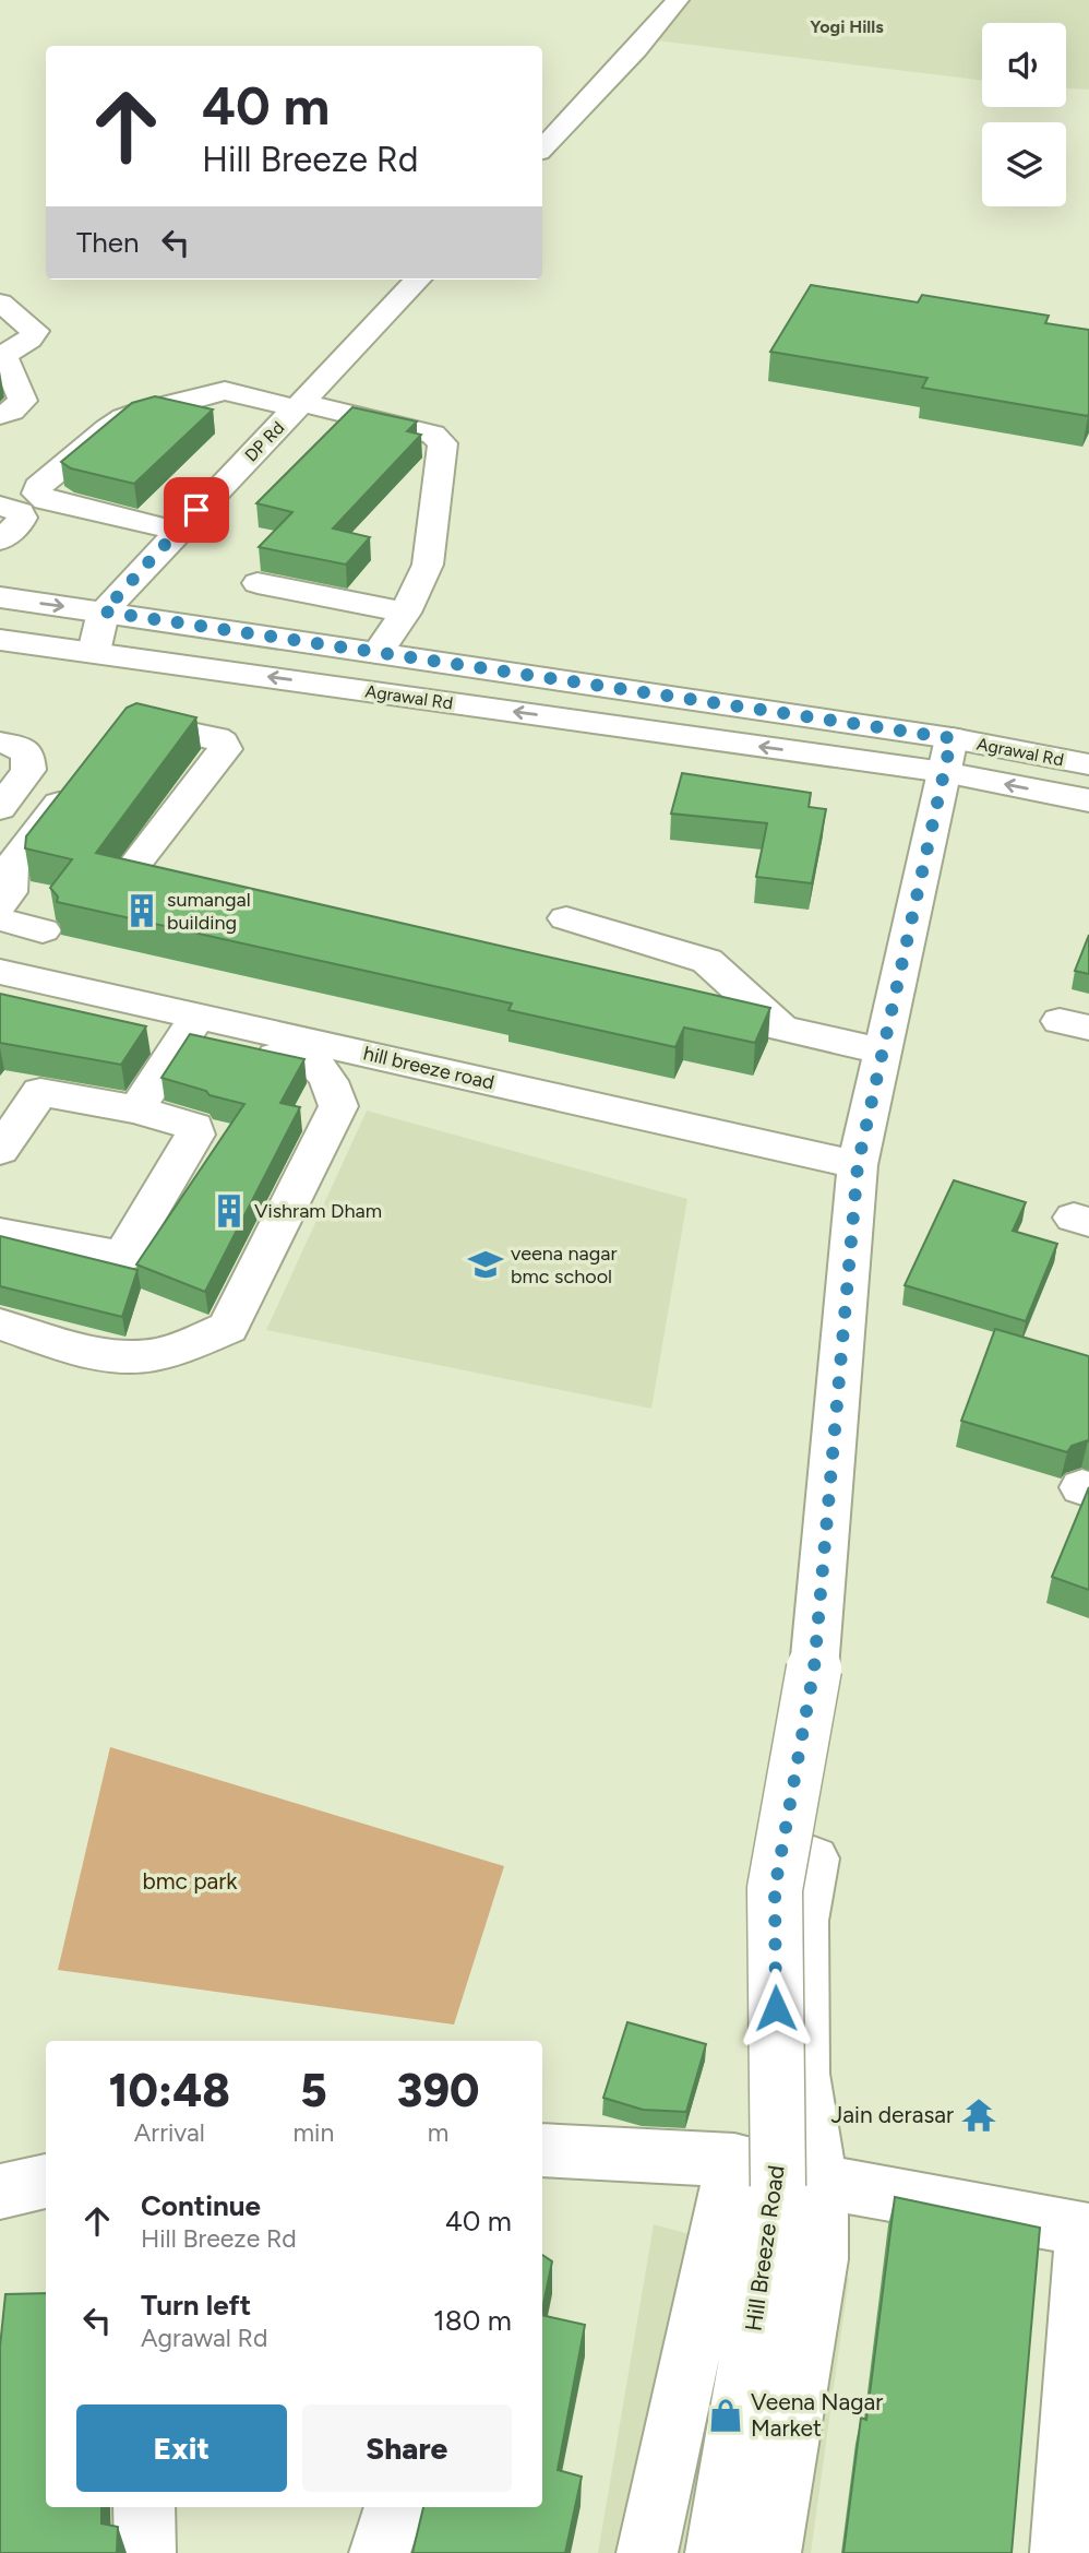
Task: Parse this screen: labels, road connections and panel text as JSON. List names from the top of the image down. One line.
{"streets":{"street":["DP Rd","Agrawal Rd","hill breeze road","Hill Breeze Road"]},"crossings":[["DP Rd","Agrawal Rd"],["Agrawal Rd","Hill Breeze Road"],["hill breeze road","Hill Breeze Road"]],"districts":["Yogi Hills"],"parks":["bmc park"],"places":{"building":["sumangal building","Vishram Dham"],"school or university":["veena nagar bmc school"],"temple":["Jain derasar"],"shop":["Veena Nagar Market"]},"page":{"turn":["40 m","Hill Breeze Rd"],"then":"Then","eta":["10:48","Arrival","5","min","390","m"],"list":[{"name":"Continue","note":"Hill Breeze Rd","value":"40 m"},{"name":"Turn left","note":"Agrawal Rd","value":"180 m"}],"buttons":["Exit","Share"]}}
